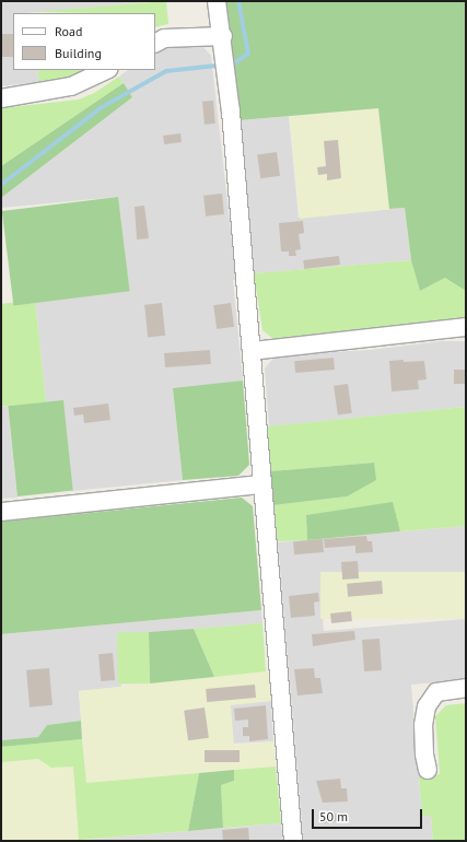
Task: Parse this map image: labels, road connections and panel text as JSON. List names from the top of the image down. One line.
{"legend":["Road","Building"],"scale_bar":"50 m"}
